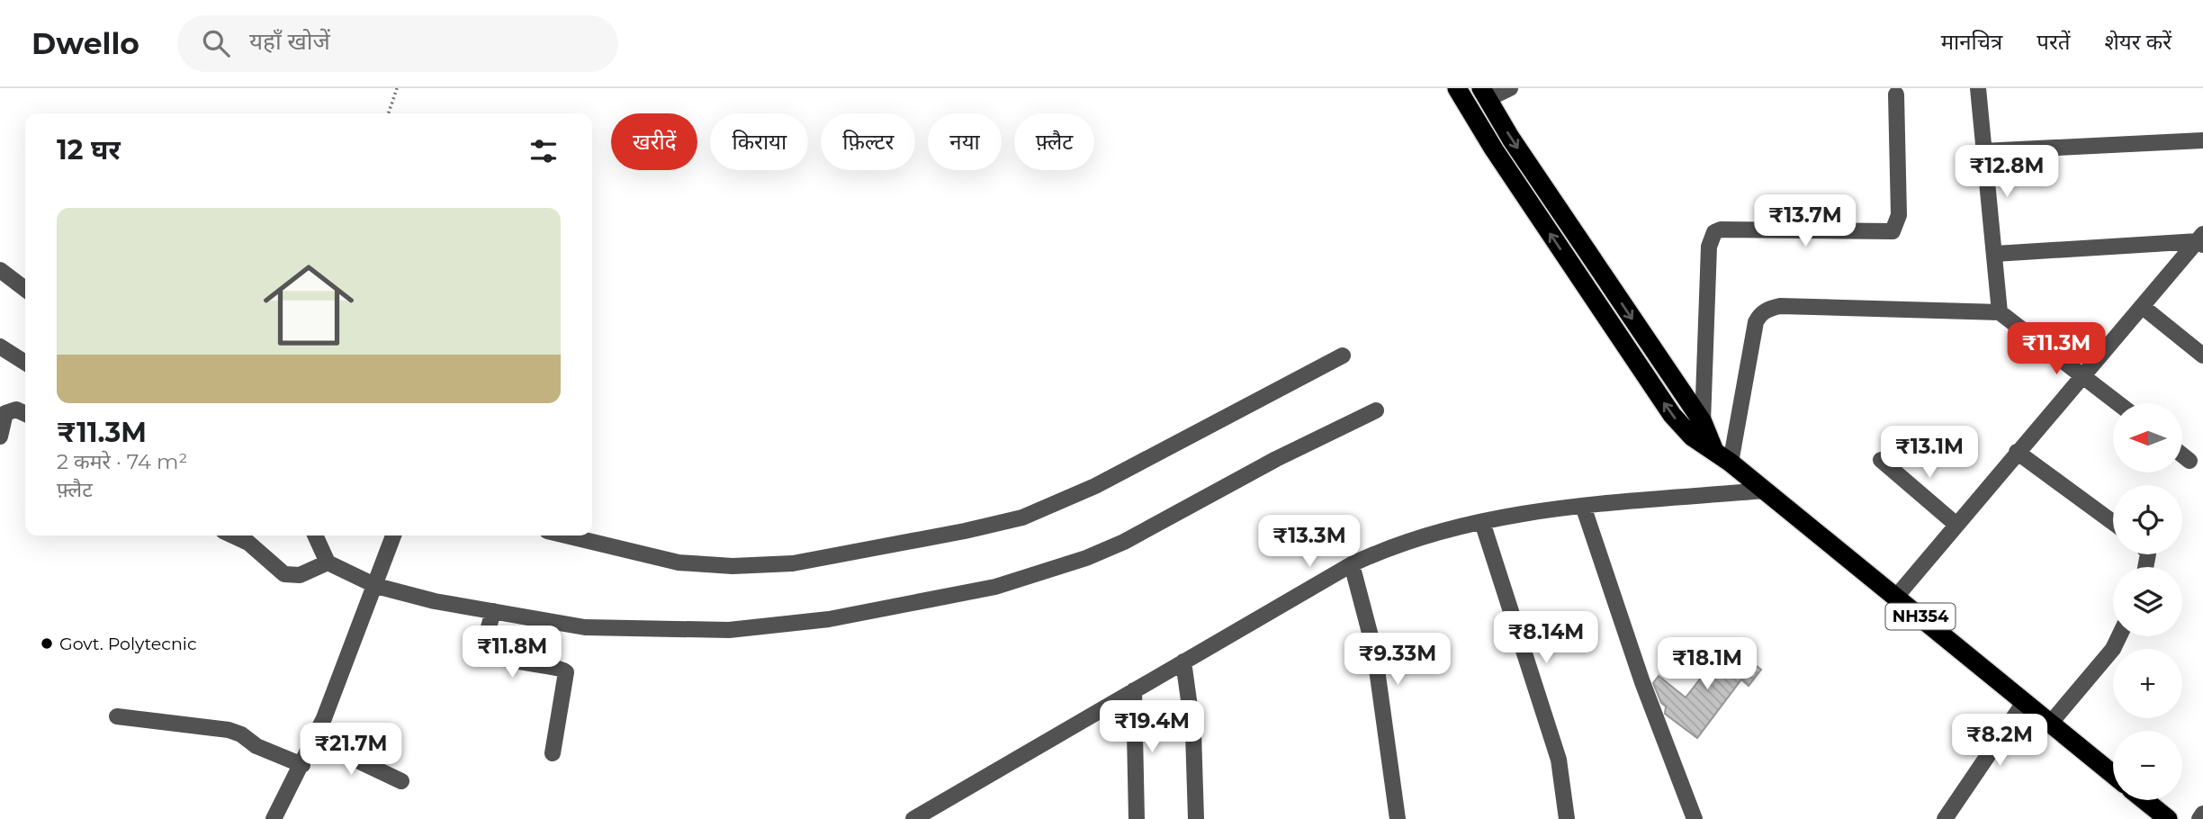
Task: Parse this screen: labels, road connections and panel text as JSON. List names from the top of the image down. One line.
{"streets":{"highway":["NH354"]},"places":["Govt. Polytecnic"],"north":"left","page":{"header":"Dwello","search":"यहाँ खोजें","nav":["मानचित्र","परतें","शेयर करें"],"chip":["खरीदें","किराया","फ़िल्टर","नया","फ़्लैट"],"heading":"12 घर","price":["₹12.8M","₹13.7M","₹11.3M","₹13.1M","₹13.3M","₹8.14M","₹11.8M","₹9.33M","₹18.1M","₹19.4M","₹8.2M","₹21.7M"],"list":[{"name":"₹11.3M","note":"2 कमरे · 74 m² · फ़्लैट"}],"map_buttons":["+","−"]}}
